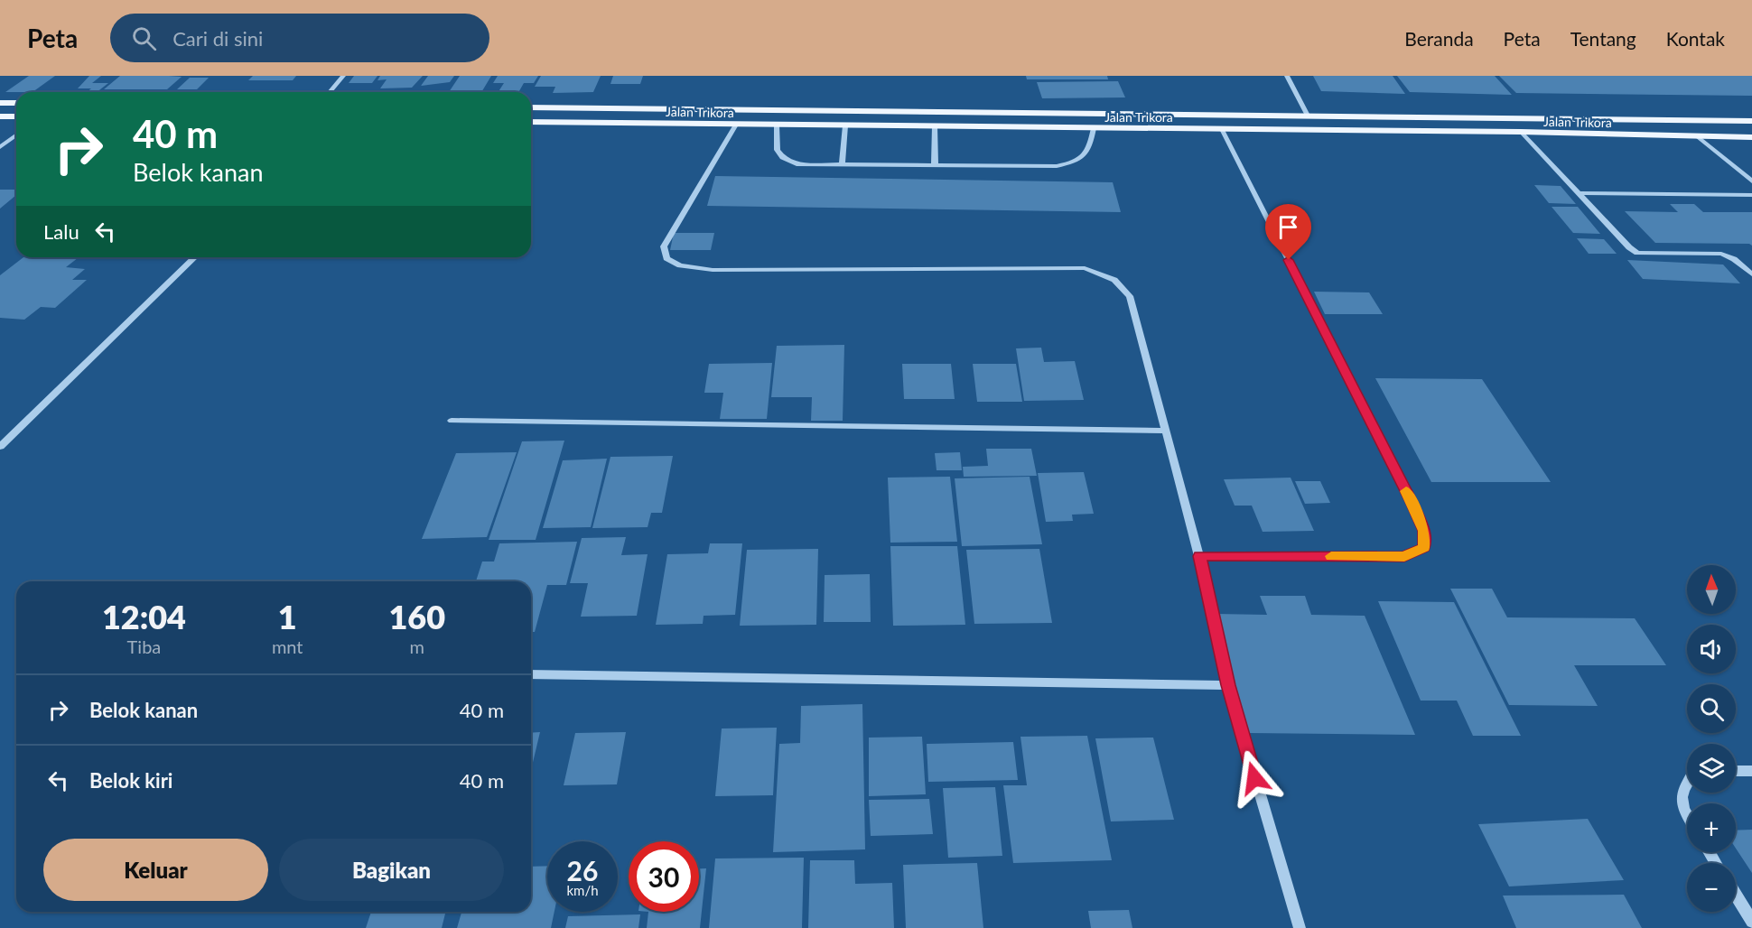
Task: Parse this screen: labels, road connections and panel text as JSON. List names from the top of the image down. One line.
{"streets":{"main road":["Jalan Trikora"]},"north":"top","page":{"header":"Peta","search":"Cari di sini","nav":["Beranda","Peta","Tentang","Kontak"],"turn":["40 m","Belok kanan"],"then":"Lalu","map_buttons":["+","−"],"eta":["12:04","Tiba","1","mnt","160","m"],"list":[{"name":"Belok kanan","value":"40 m"},{"name":"Belok kiri","value":"40 m"}],"buttons":["Keluar","Bagikan"],"speed":"26 km/h","limit":"30"}}
